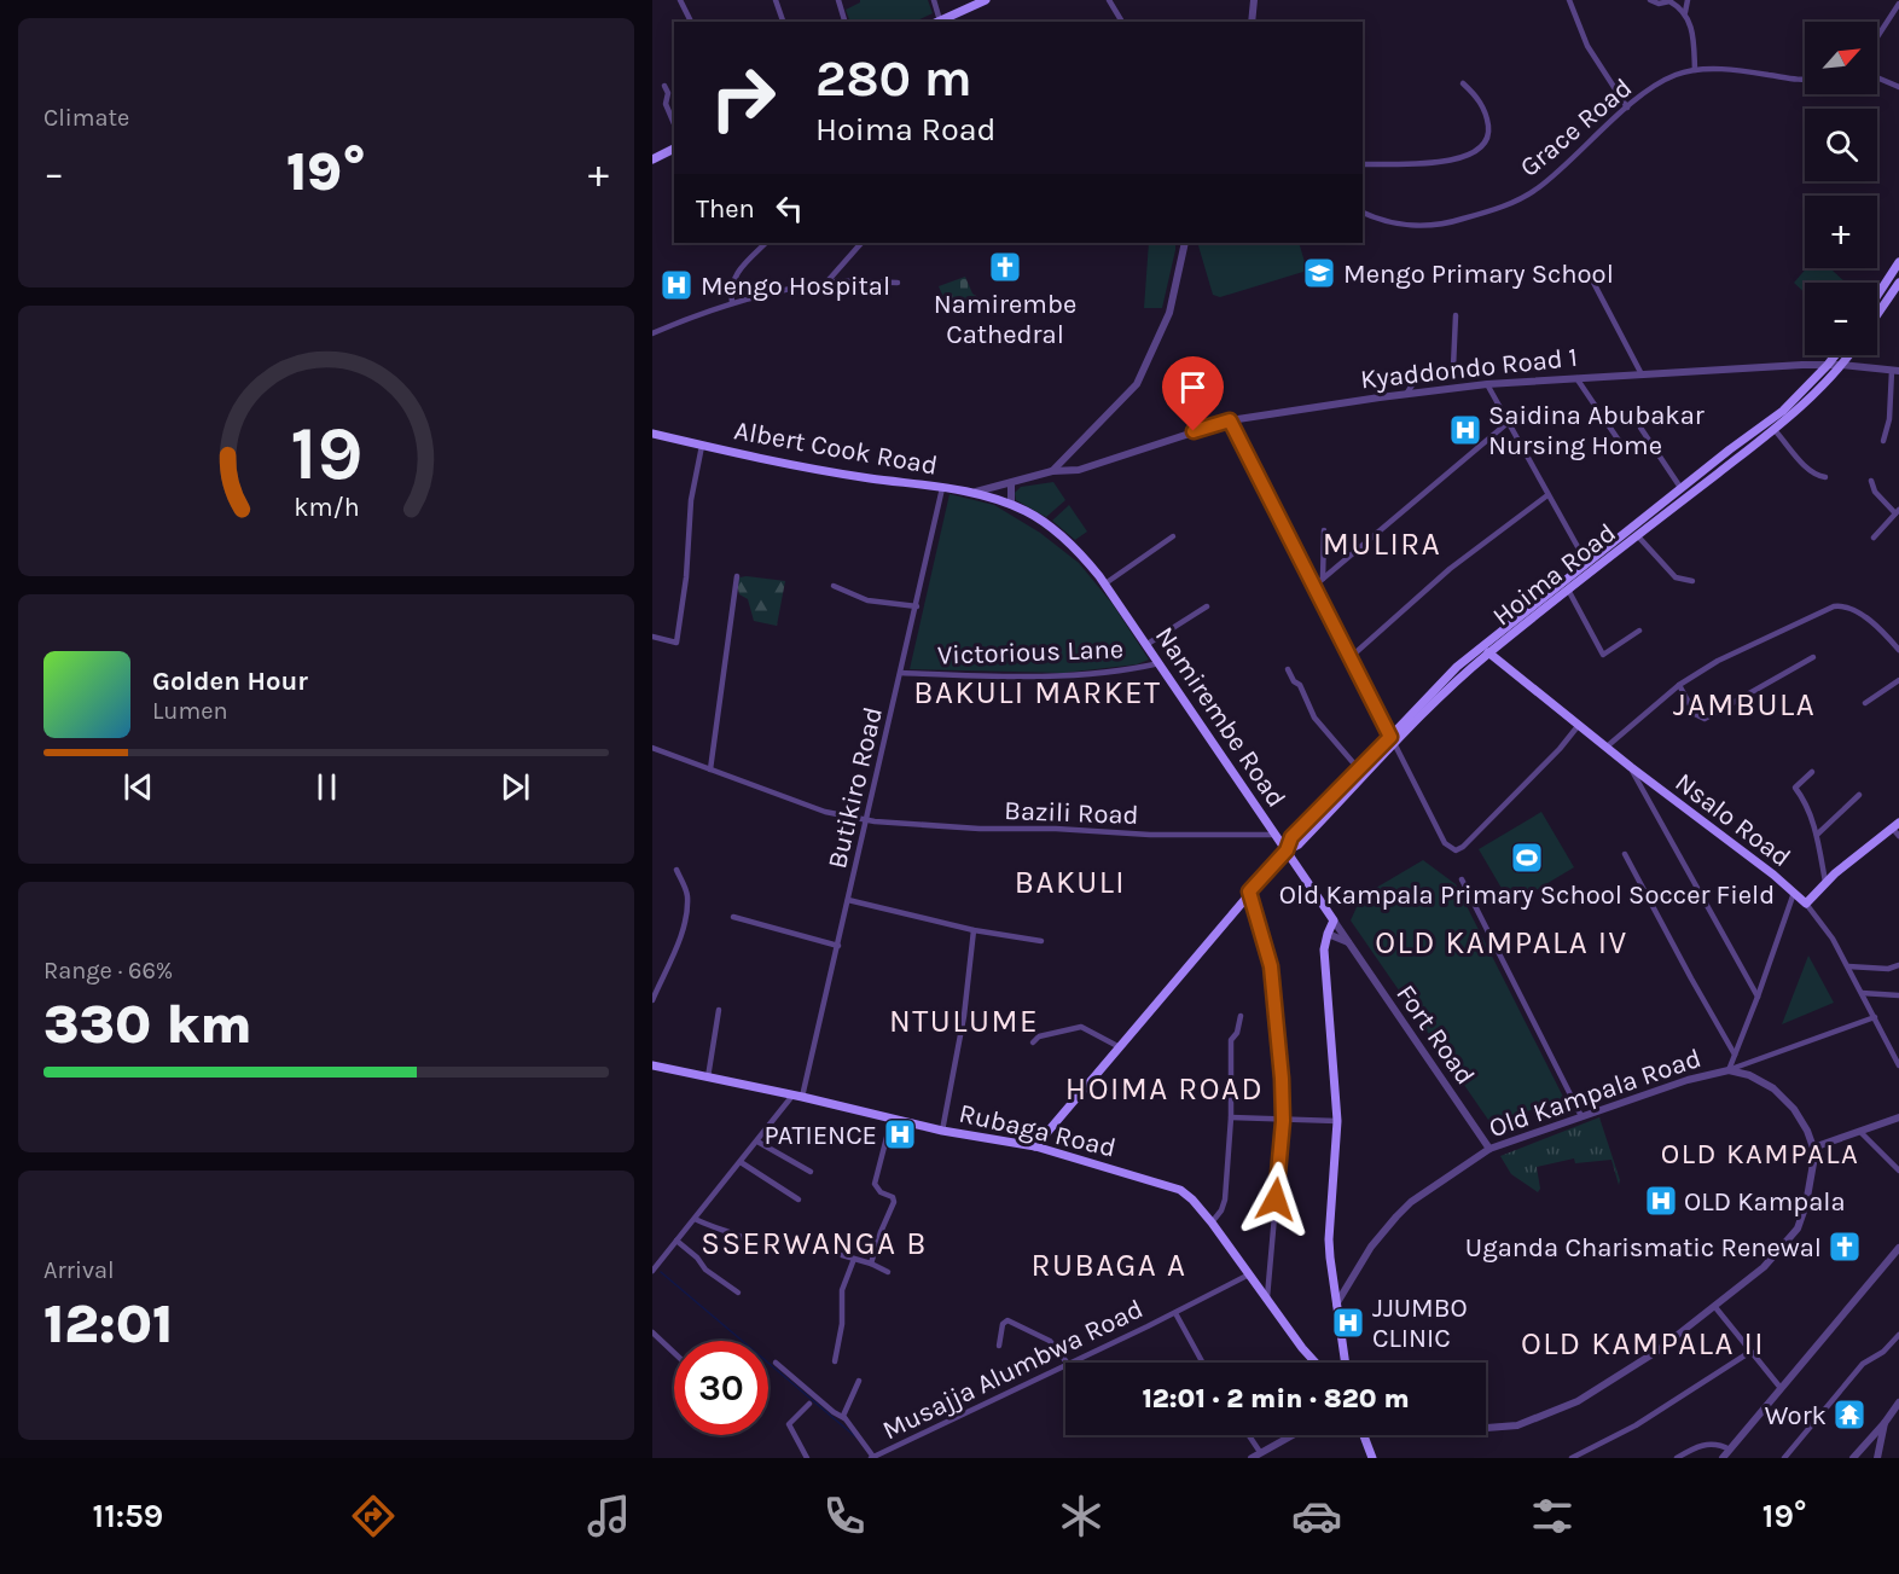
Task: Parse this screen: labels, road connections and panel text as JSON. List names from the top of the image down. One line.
{"streets":{"main road":["Albert Cook Road","Hoima Road","Namirembe Road","Nsalo Road","Rubaga Road"],"street":["Grace Road","Kyaddondo Road 1","Victorious Lane","Butikiro Road","Bazili Road","Fort Road","Old Kampala Road","Musajja Alumbwa Road"]},"crossings":[["Kyaddondo Road 1","Albert Cook Road"],["Kyaddondo Road 1","Hoima Road"],["Albert Cook Road","Namirembe Road"],["Albert Cook Road","Butikiro Road"],["Hoima Road","Namirembe Road"],["Hoima Road","Nsalo Road"],["Hoima Road","Rubaga Road"],["Victorious Lane","Namirembe Road"],["Victorious Lane","Butikiro Road"],["Namirembe Road","Bazili Road"],["Namirembe Road","Fort Road"],["Butikiro Road","Bazili Road"],["Butikiro Road","Rubaga Road"],["Fort Road","Old Kampala Road"],["Rubaga Road","Musajja Alumbwa Road"]],"districts":["MULIRA","BAKULI MARKET","JAMBULA","BAKULI","OLD KAMPALA IV","NTULUME","HOIMA ROAD","OLD KAMPALA","SSERWANGA B","RUBAGA A","OLD KAMPALA II"],"places":{"church":["Namirembe Cathedral","Uganda Charismatic Renewal"],"school or university":["Mengo Primary School"],"hospital":["Mengo Hospital","Saidina Abubakar Nursing Home","PATIENCE","OLD Kampala","JJUMBO CLINIC"],"sports":["Old Kampala Primary School Soccer Field"],"temple":["Work"]},"north":"top right","page":{"tile":["Climate",["Range · 66%","330 km"],["Arrival","12:01"]],"map_buttons":["+","−"],"turn":["280 m","Hoima Road"],"heat":["−","19°","+"],"then":"Then","song":["Golden Hour","Lumen"],"limit":"30","trip":"12:01 · 2 min · 820 m","tabs":["11:59","19°"],"gauge":["19","km/h"]}}
